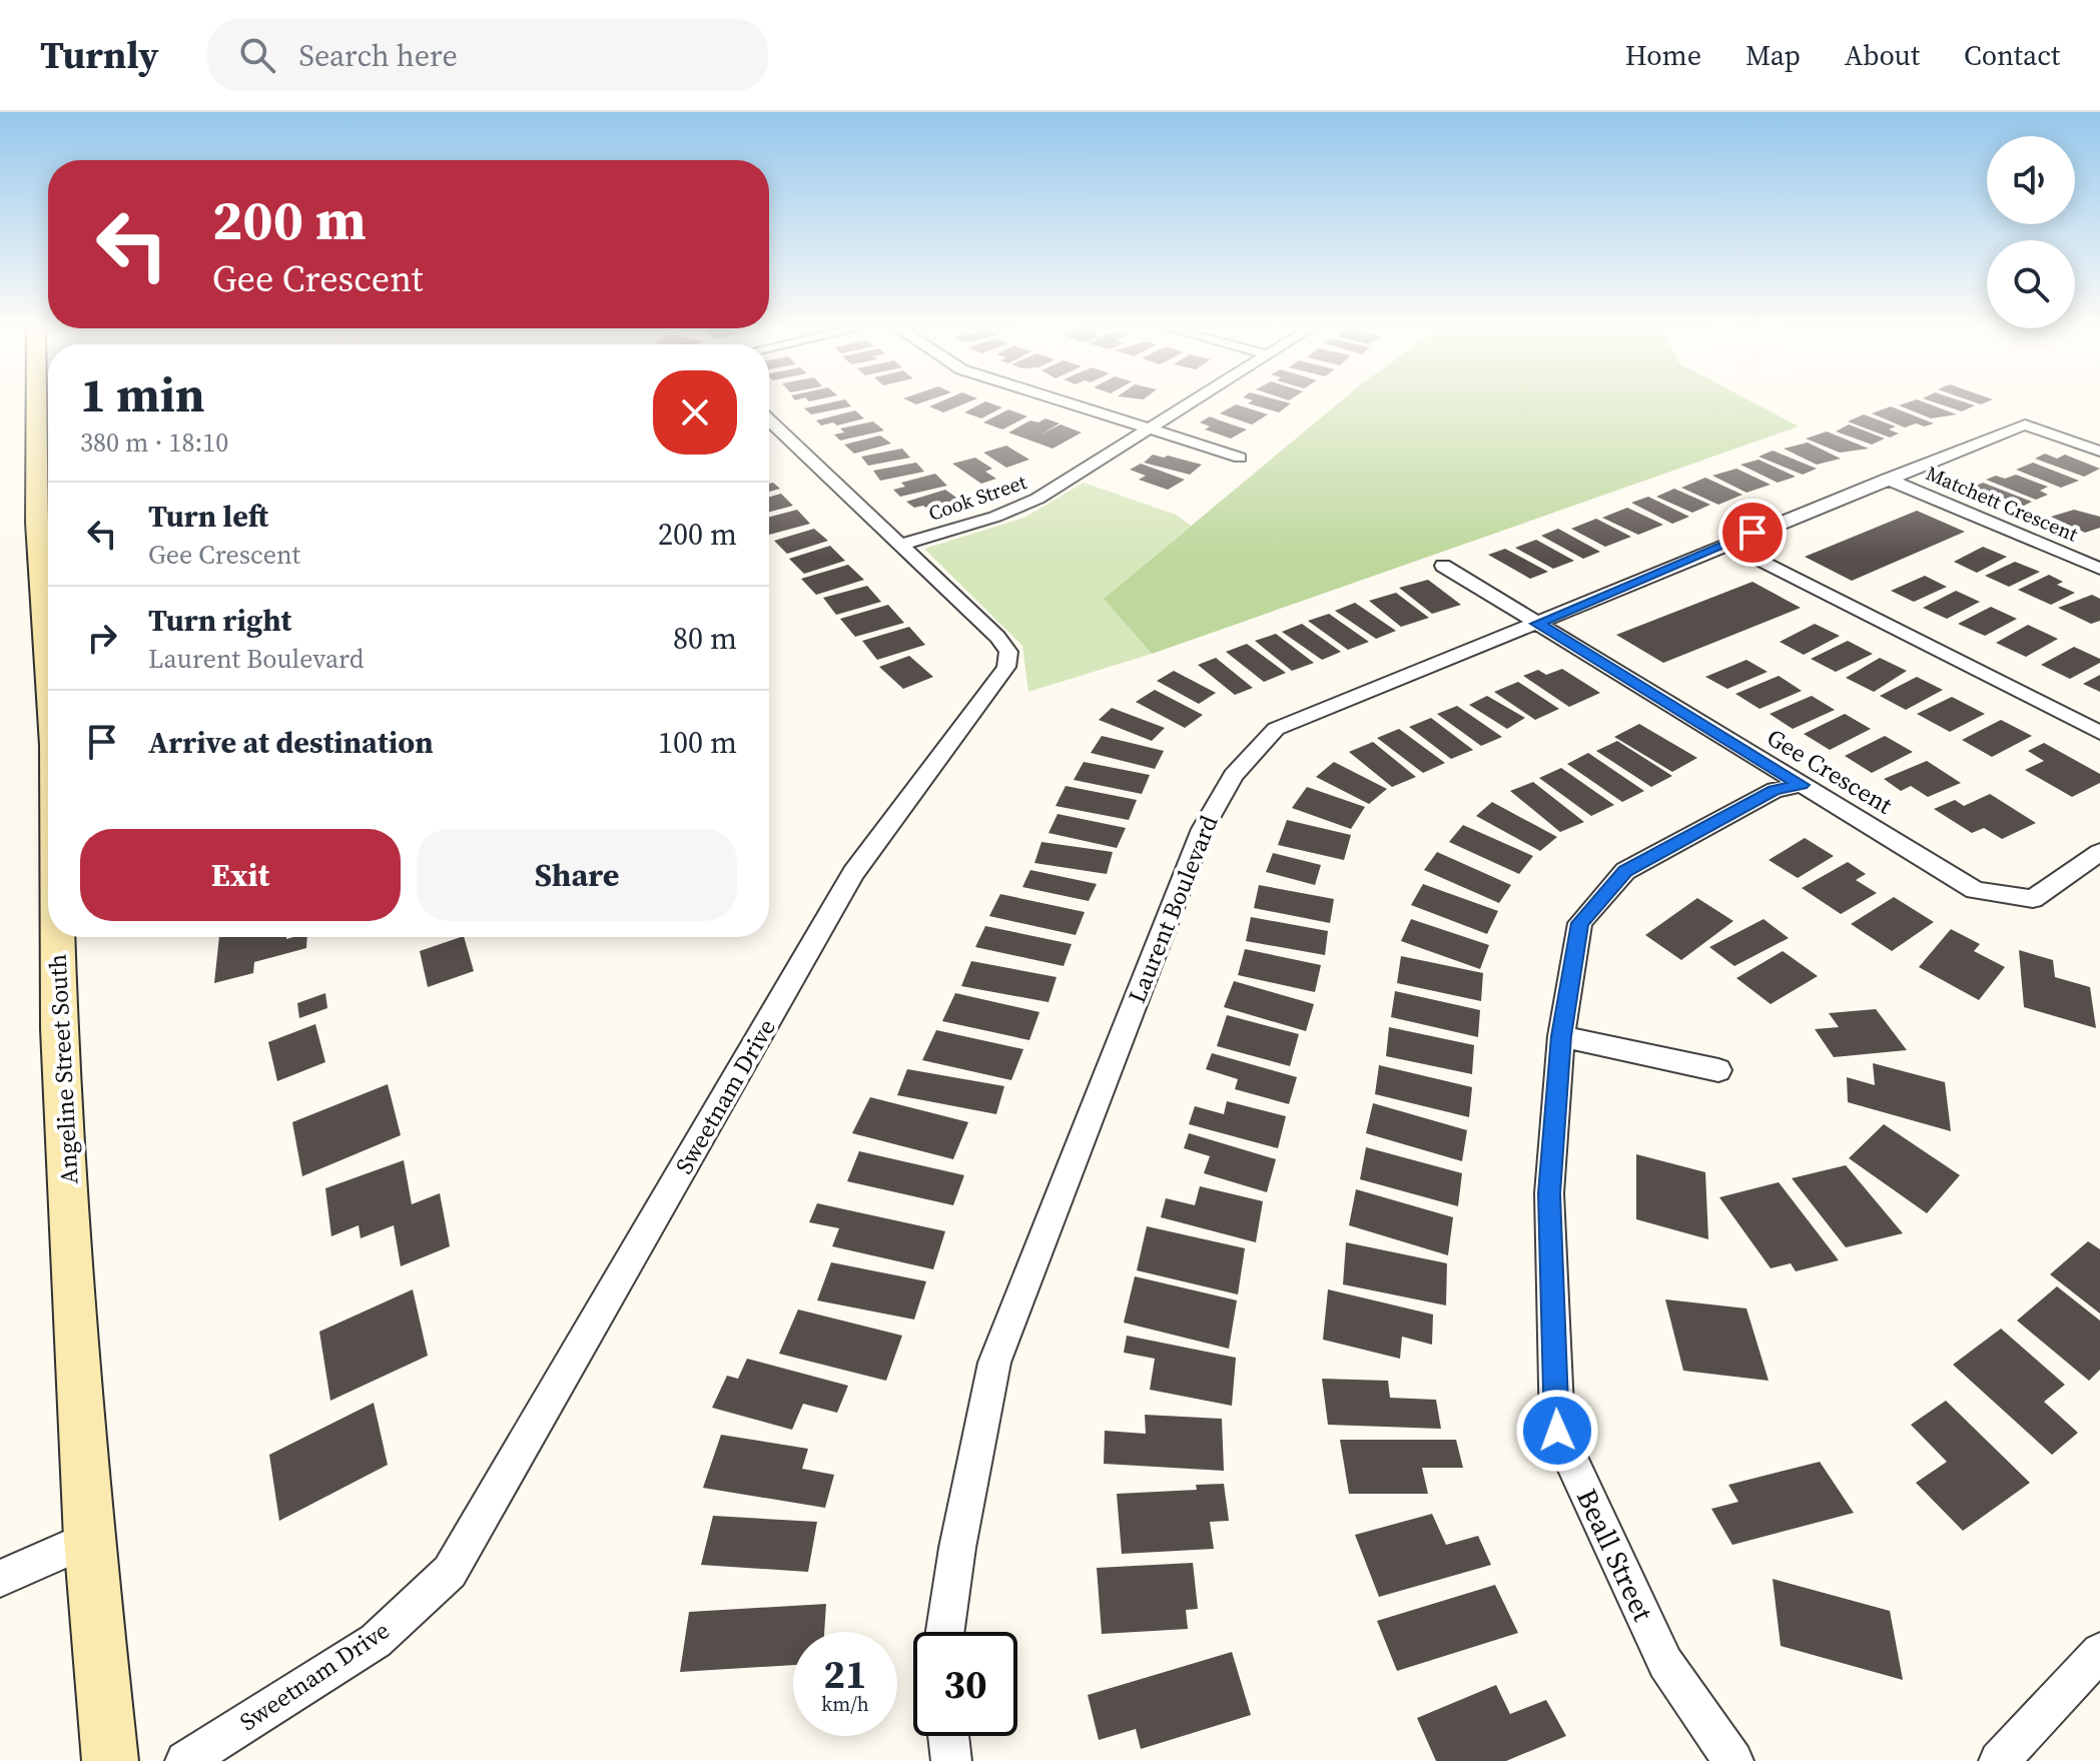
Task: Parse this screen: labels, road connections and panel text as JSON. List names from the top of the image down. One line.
{"streets":{"main road":["Angeline Street South"],"street":["Cook Street","Matchett Crescent","Gee Crescent","Laurent Boulevard","Sweetnam Drive","Beall Street"]},"crossings":[["Cook Street","Sweetnam Drive"],["Matchett Crescent","Laurent Boulevard"],["Gee Crescent","Laurent Boulevard"],["Gee Crescent","Beall Street"]],"page":{"header":"Turnly","search":"Search here","nav":["Home","Map","About","Contact"],"turn":["200 m","Gee Crescent"],"heading":["1 min","380 m · 18:10"],"list":[{"name":"Turn left","note":"Gee Crescent","value":"200 m"},{"name":"Turn right","note":"Laurent Boulevard","value":"80 m"},{"name":"Arrive at destination","value":"100 m"}],"buttons":["Exit","Share"],"speed":"21 km/h","limit":"30"}}
